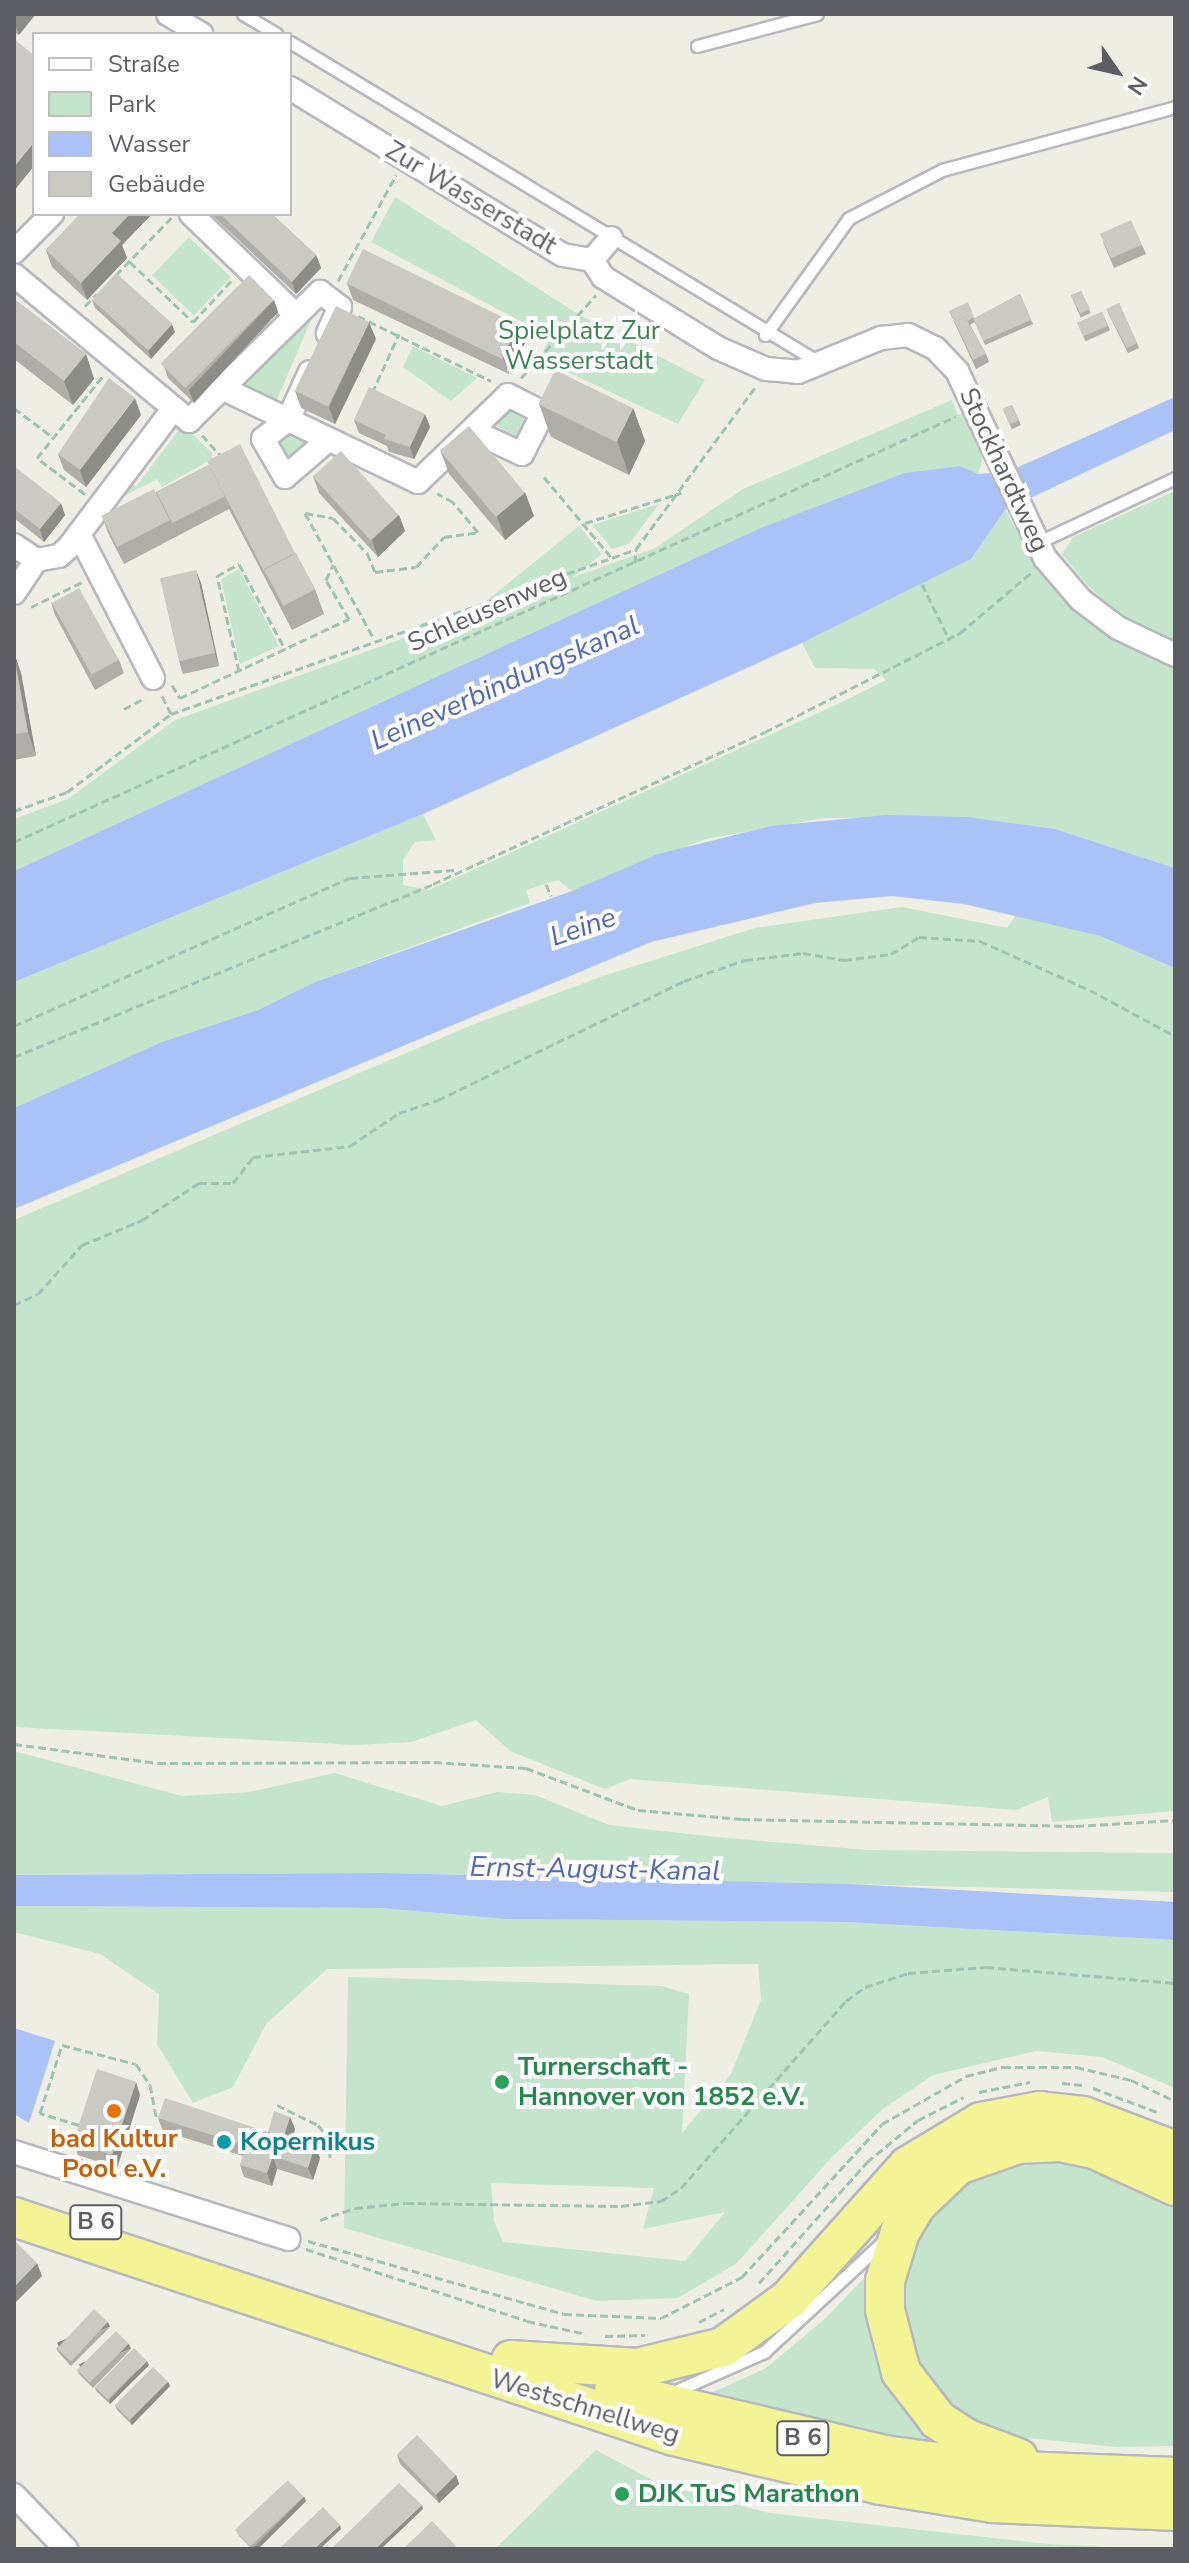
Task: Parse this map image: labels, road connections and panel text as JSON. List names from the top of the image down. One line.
{"streets":{"highway":["B 6","Westschnellweg"],"street":["Zur Wasserstadt","Stockhardtweg"],"path":["Schleusenweg"]},"crossings":[["Zur Wasserstadt","Stockhardtweg"],["Stockhardtweg","Schleusenweg"]],"water":["Leineverbindungskanal","Leine","Ernst-August-Kanal"],"parks":["Spielplatz Zur Wasserstadt"],"places":["Turnerschaft - Hannover von 1852 e.V.","bad Kultur Pool e.V.","Kopernikus","DJK TuS Marathon"],"legend":["Straße","Park","Wasser","Gebäude"],"north":"bottom right"}
